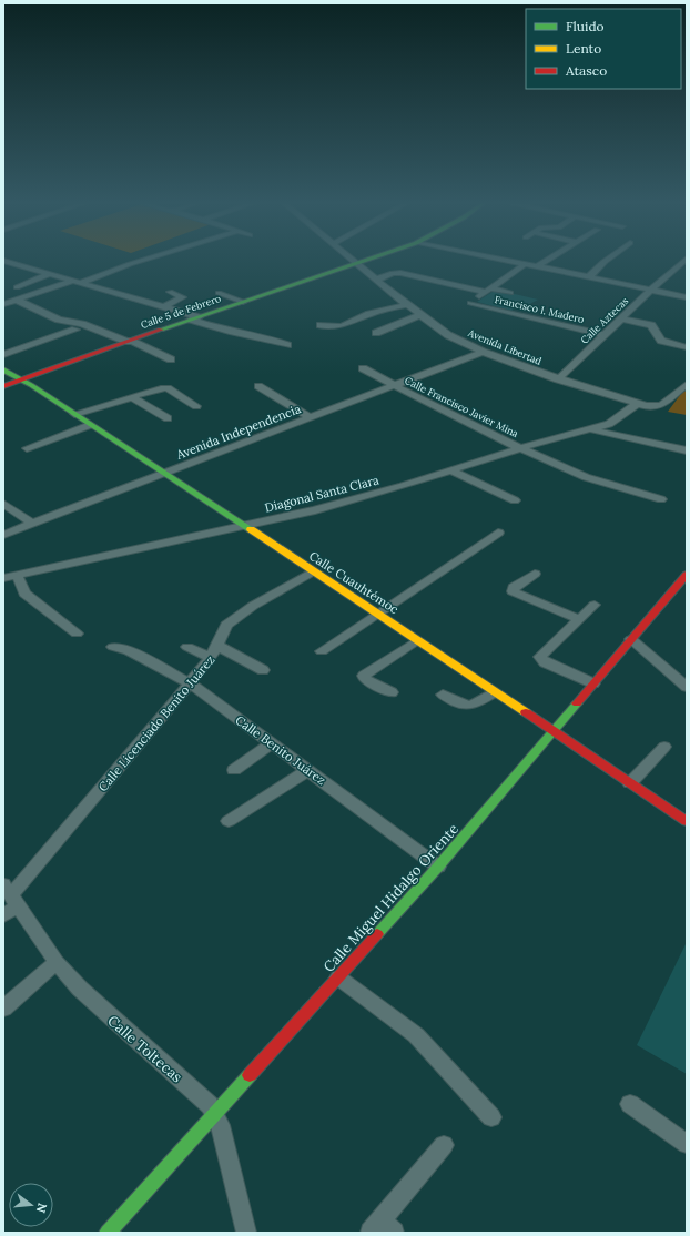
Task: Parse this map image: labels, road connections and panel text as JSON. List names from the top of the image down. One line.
{"streets":{"street":["Francisco I. Madero","Calle 5 de Febrero","Calle Aztecas","Avenida Libertad","Calle Francisco Javier Mina","Avenida Independencia","Diagonal Santa Clara","Calle Cuauhtémoc","Calle Licenciado Benito Juárez","Calle Benito Juárez","Calle Miguel Hidalgo Oriente","Calle Toltecas"]},"crossings":[["Francisco I. Madero","Calle Aztecas"],["Calle 5 de Febrero","Avenida Libertad"],["Calle 5 de Febrero","Calle Cuauhtémoc"],["Calle Aztecas","Avenida Libertad"],["Avenida Libertad","Avenida Independencia"],["Avenida Libertad","Diagonal Santa Clara"],["Calle Francisco Javier Mina","Avenida Independencia"],["Calle Francisco Javier Mina","Diagonal Santa Clara"],["Avenida Independencia","Calle Cuauhtémoc"],["Diagonal Santa Clara","Calle Cuauhtémoc"],["Calle Cuauhtémoc","Calle Licenciado Benito Juárez"],["Calle Cuauhtémoc","Calle Miguel Hidalgo Oriente"],["Calle Licenciado Benito Juárez","Calle Benito Juárez"],["Calle Licenciado Benito Juárez","Calle Toltecas"],["Calle Benito Juárez","Calle Miguel Hidalgo Oriente"],["Calle Miguel Hidalgo Oriente","Calle Toltecas"]],"legend":["Fluido","Lento","Atasco"],"north":"right"}
